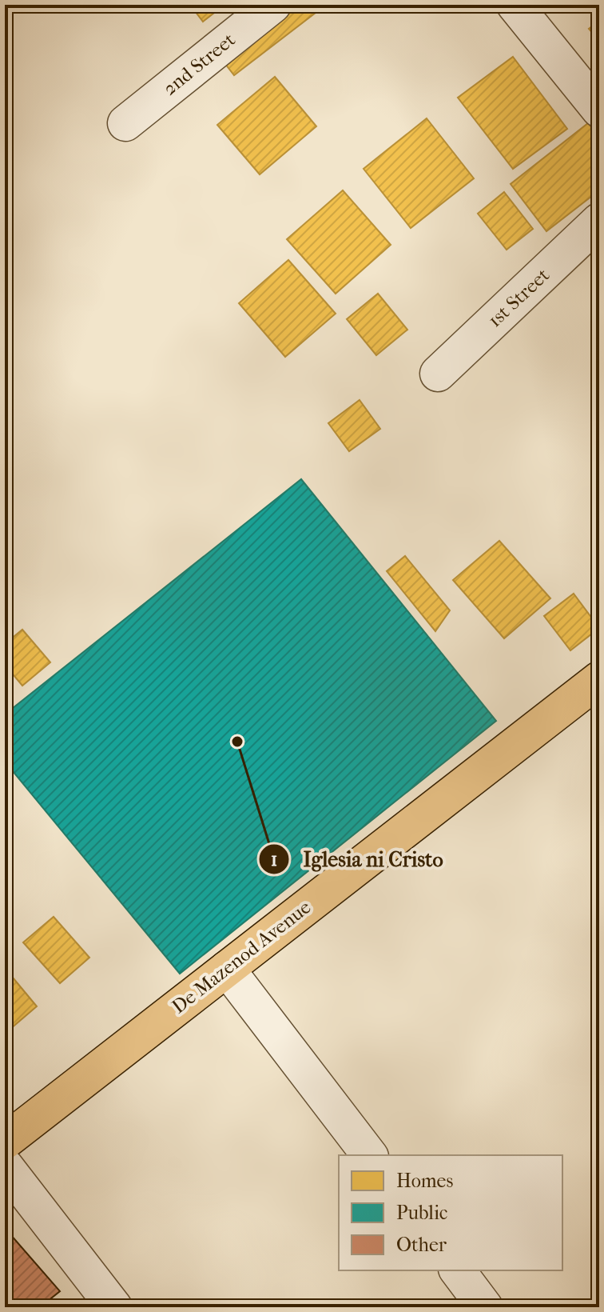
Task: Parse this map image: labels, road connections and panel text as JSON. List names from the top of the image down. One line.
{"streets":{"main road":["De Mazenod Avenue"],"street":["2nd Street","1st Street"]},"places":["Iglesia ni Cristo"],"legend":["Homes","Public","Other"]}
